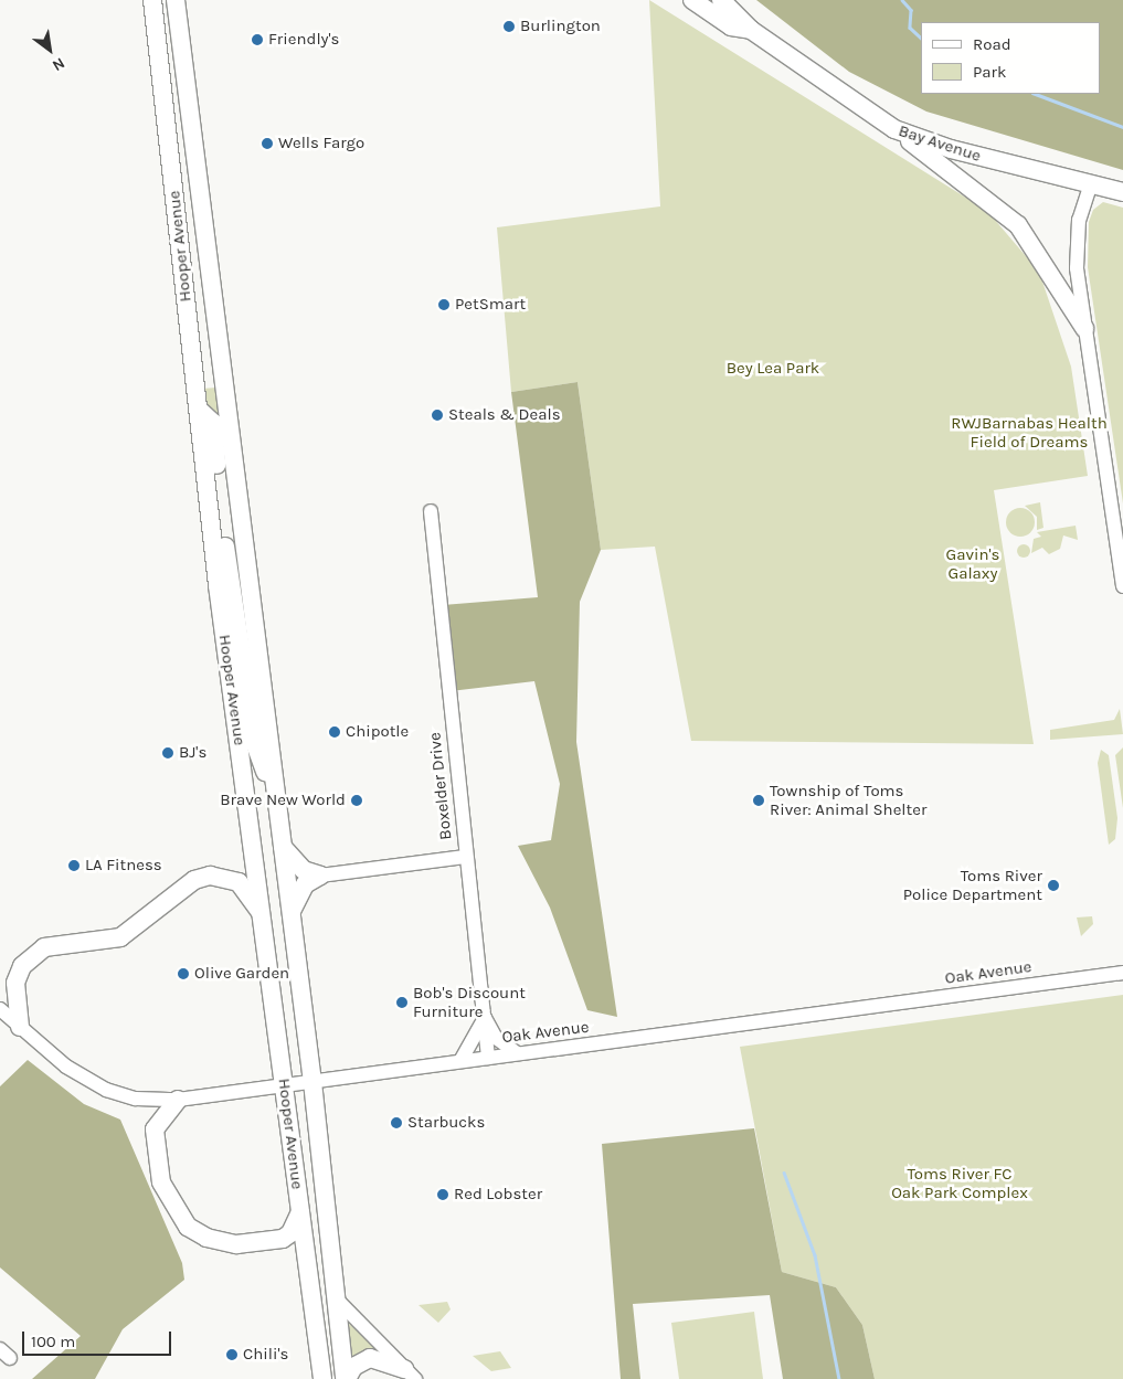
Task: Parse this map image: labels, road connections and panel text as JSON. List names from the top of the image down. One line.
{"streets":{"main road":["Bay Avenue","Hooper Avenue"],"street":["Boxelder Drive","Oak Avenue"]},"crossings":[["Hooper Avenue","Oak Avenue"],["Boxelder Drive","Oak Avenue"]],"parks":["Bey Lea Park","RWJBarnabas Health Field of Dreams","Gavin's Galaxy","Toms River FC Oak Park Complex"],"places":["Burlington","Friendly's","Wells Fargo","PetSmart","Steals & Deals","Chipotle","BJ's","Brave New World","Township of Toms River: Animal Shelter","LA Fitness","Toms River Police Department","Olive Garden","Bob's Discount Furniture","Starbucks","Red Lobster","Chili's"],"legend":["Road","Park"],"scale_bar":"100 m","north":"bottom right"}
